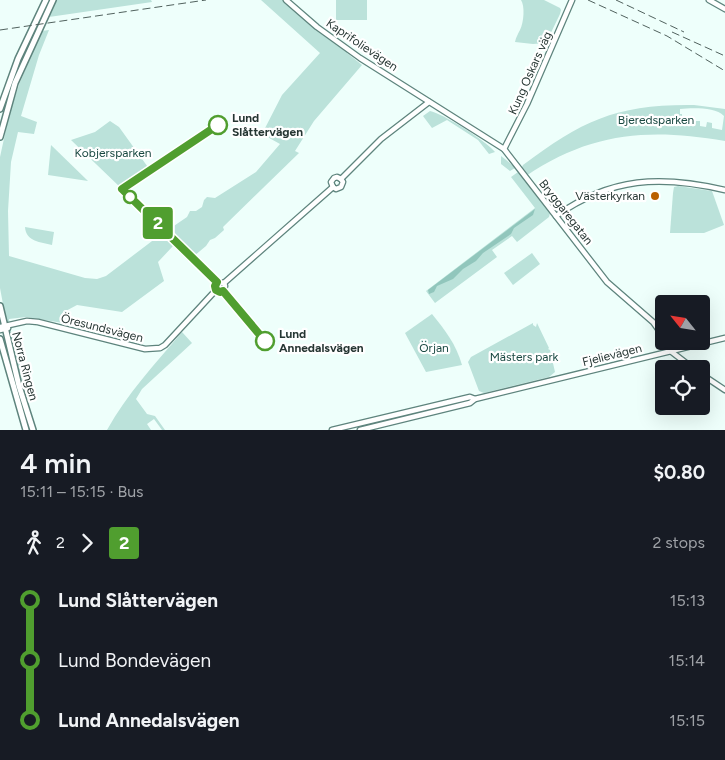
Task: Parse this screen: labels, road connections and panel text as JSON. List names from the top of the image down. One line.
{"streets":{"main road":["Kaprifolievägen","Kung Oskars väg","Bryggaregatan","Öresundsvägen","Fjelievägen","Norra Ringen"]},"crossings":[["Kaprifolievägen","Bryggaregatan"],["Kaprifolievägen","Öresundsvägen"],["Kung Oskars väg","Bryggaregatan"],["Bryggaregatan","Öresundsvägen"],["Bryggaregatan","Fjelievägen"],["Öresundsvägen","Norra Ringen"]],"parks":["Bjeredsparken","Kobjersparken","Örjan","Mästers park"],"places":["Lund Slåttervägen","Västerkyrkan","Lund Annedalsvägen"],"lines":["bus line 2"],"north":"top left","page":{"on_map":"2","heading":["4 min","15:11 – 15:15 · Bus","$0.80"],"legs":["2","2","2 stops"],"list":[{"name":"Lund Slåttervägen","value":"15:13"},{"name":"Lund Bondevägen","value":"15:14"},{"name":"Lund Annedalsvägen","value":"15:15"}]}}
